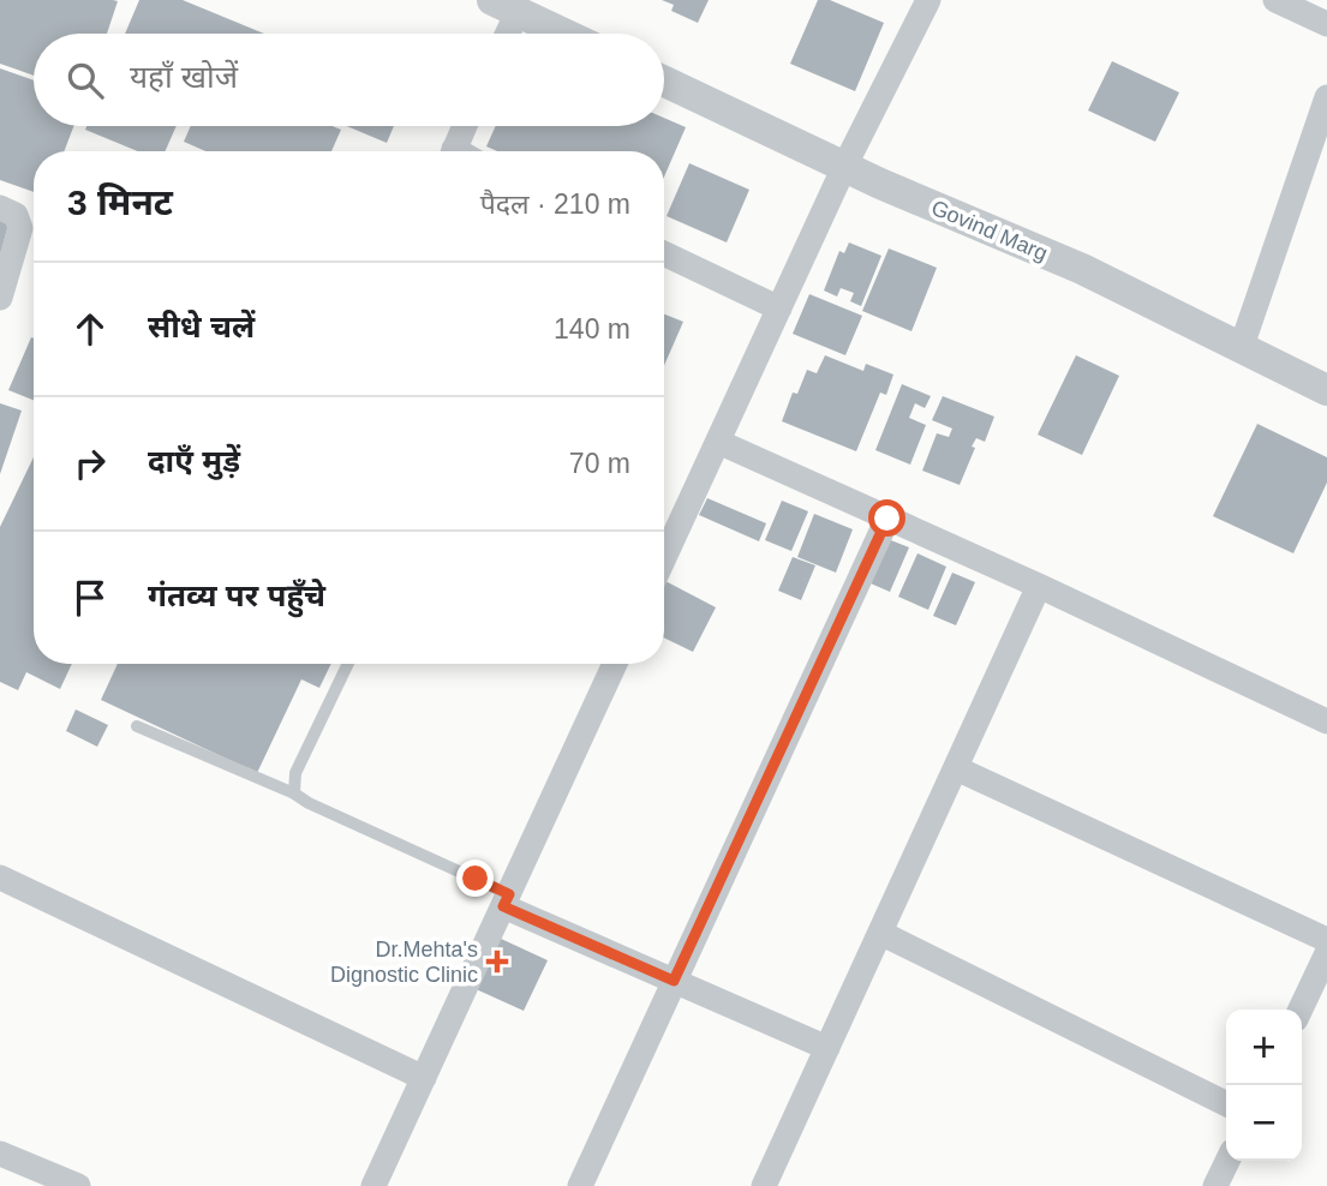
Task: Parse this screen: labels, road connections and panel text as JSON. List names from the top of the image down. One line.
{"streets":{"street":["Govind Marg"]},"places":{"health":["Dr.Mehta's Dignostic Clinic"]},"page":{"search":"यहाँ खोजें","heading":["3 मिनट","पैदल · 210 m"],"list":[["सीधे चलें","140 m"],["दाएँ मुड़ें","70 m"],"गंतव्य पर पहुँचे"],"map_buttons":["+","−"]}}
